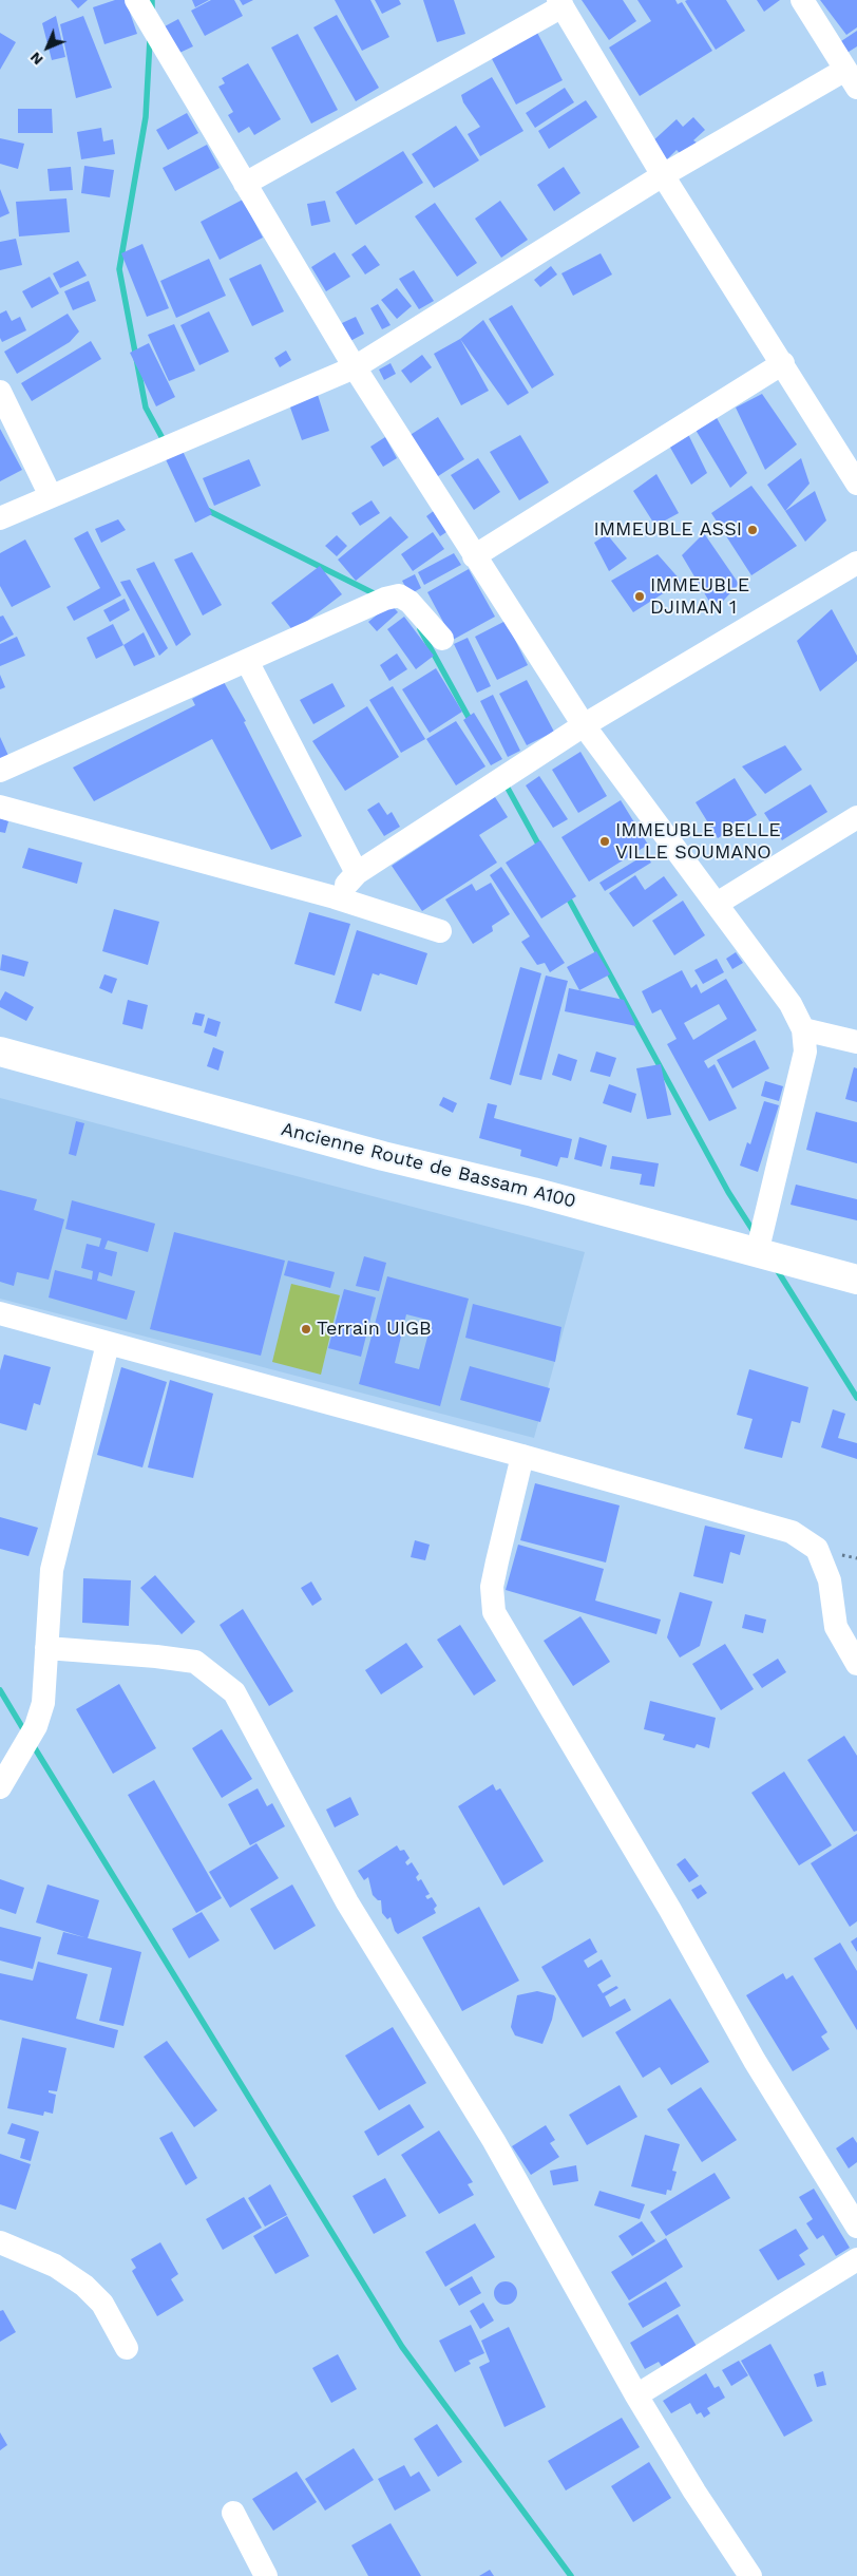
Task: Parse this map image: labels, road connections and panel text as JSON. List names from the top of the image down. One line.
{"streets":{"main road":["Ancienne Route de Bassam A100"]},"places":["IMMEUBLE ASSI","IMMEUBLE DJIMAN 1","IMMEUBLE BELLE VILLE SOUMANO","Terrain UIGB"],"north":"bottom left"}
